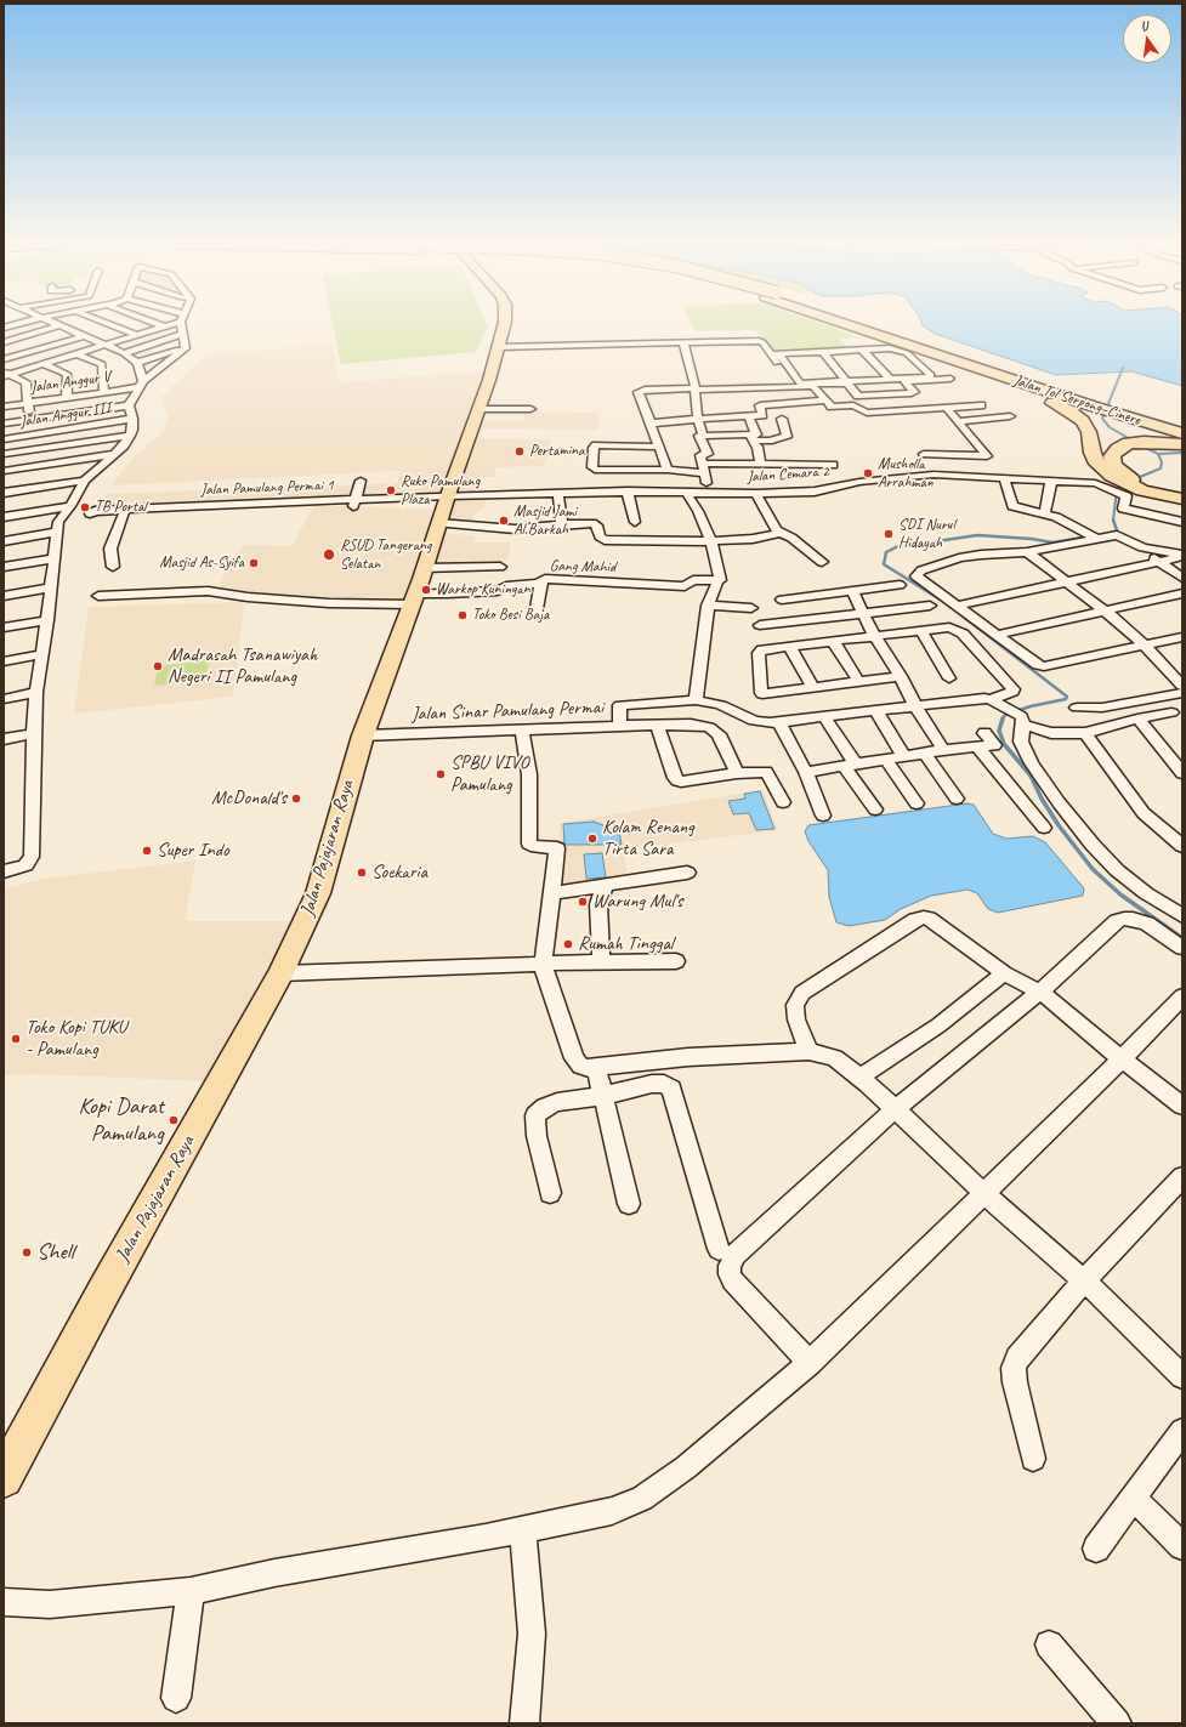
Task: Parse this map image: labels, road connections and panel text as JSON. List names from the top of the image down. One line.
{"streets":{"highway":["Jalan Tol Serpong–Cinere"],"main road":["Jalan Pajajaran Raya"],"street":["Jalan Anggur V","Jalan Anggur III","Jalan Cemara 2","Jalan Pamulang Permai 1","Gang Mahid","Jalan Sinar Pamulang Permai"]},"crossings":[["Jalan Cemara 2","Jalan Pajajaran Raya"],["Gang Mahid","Jalan Pajajaran Raya"],["Jalan Sinar Pamulang Permai","Jalan Pajajaran Raya"]],"places":["Pertamina","Musholla Arrahman","Ruko Pamulang Plaza","TB Portal","Masjid Jami Al Barkah","SDI Nurul Hidayah","RSUD Tangerang Selatan","Masjid As-Syifa","Warkop Kuningan","Toko Besi Baja","Madrasah Tsanawiyah Negeri II Pamulang","SPBU VIVO Pamulang","McDonald's","Kolam Renang Tirta Sara","Super Indo","Soekaria","Warung Mul's","Rumah Tinggal","Toko Kopi TUKU - Pamulang","Kopi Darat Pamulang","Shell"],"north":"top"}
